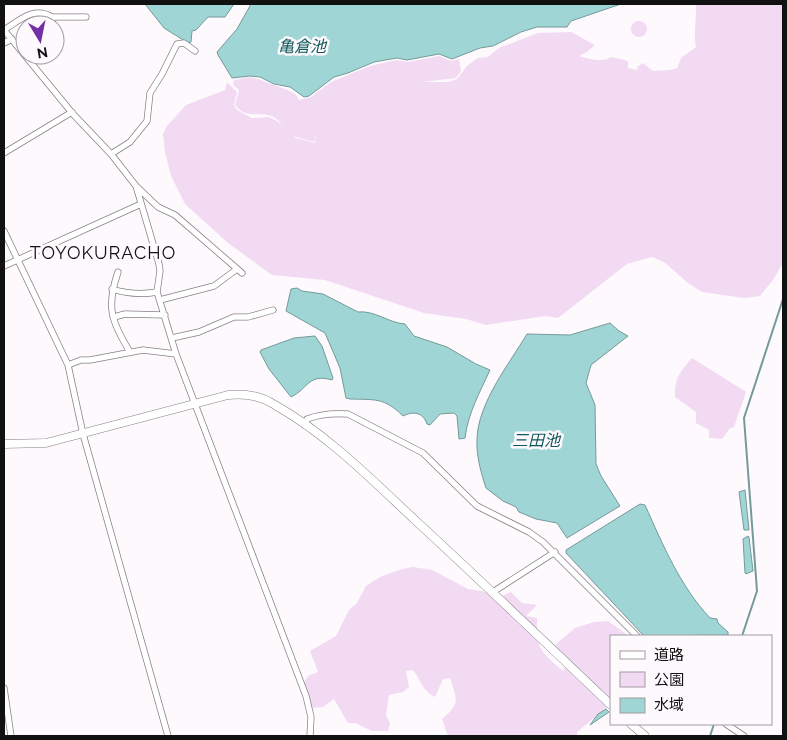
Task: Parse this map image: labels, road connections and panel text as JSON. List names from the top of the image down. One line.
{"districts":["TOYOKURACHO"],"water":["亀倉池","三田池"],"legend":["道路","公園","水域"],"north":"bottom"}
